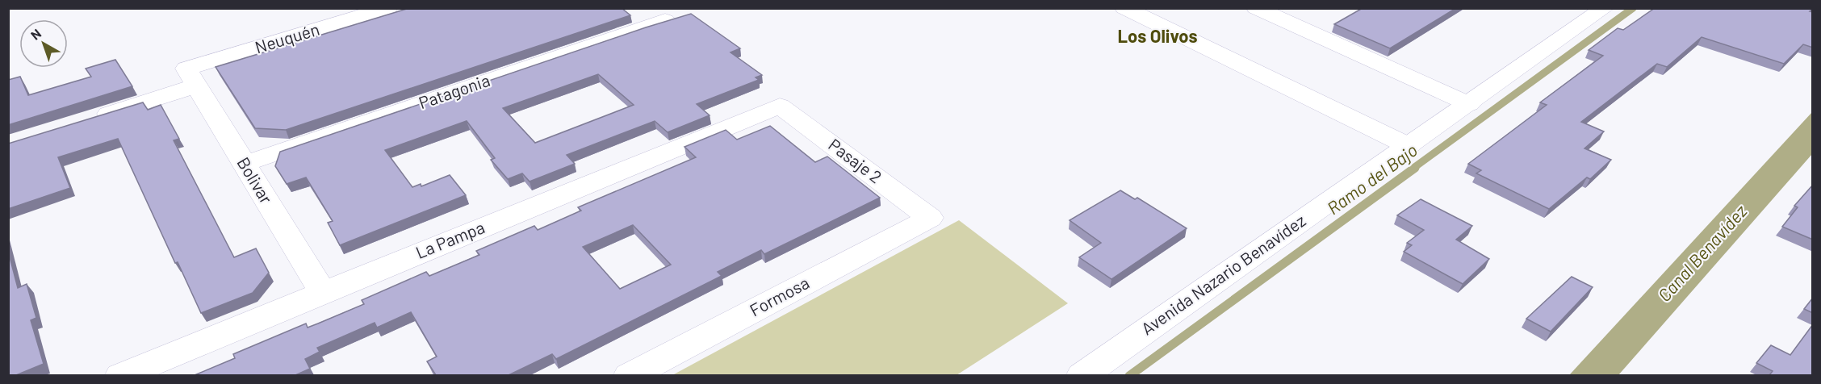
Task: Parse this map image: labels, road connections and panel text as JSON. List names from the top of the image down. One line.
{"streets":{"street":["Neuquén","Patagonia","Pasaje 2","Bolivar","La Pampa","Avenida Nazario Benavídez","Formosa"]},"crossings":[["Neuquén","Bolivar"],["Patagonia","Bolivar"],["Pasaje 2","La Pampa"],["Pasaje 2","Formosa"],["Bolivar","La Pampa"]],"districts":["Los Olivos"],"water":["Ramo del Bajo","Canal Benavídez"],"north":"top left"}
